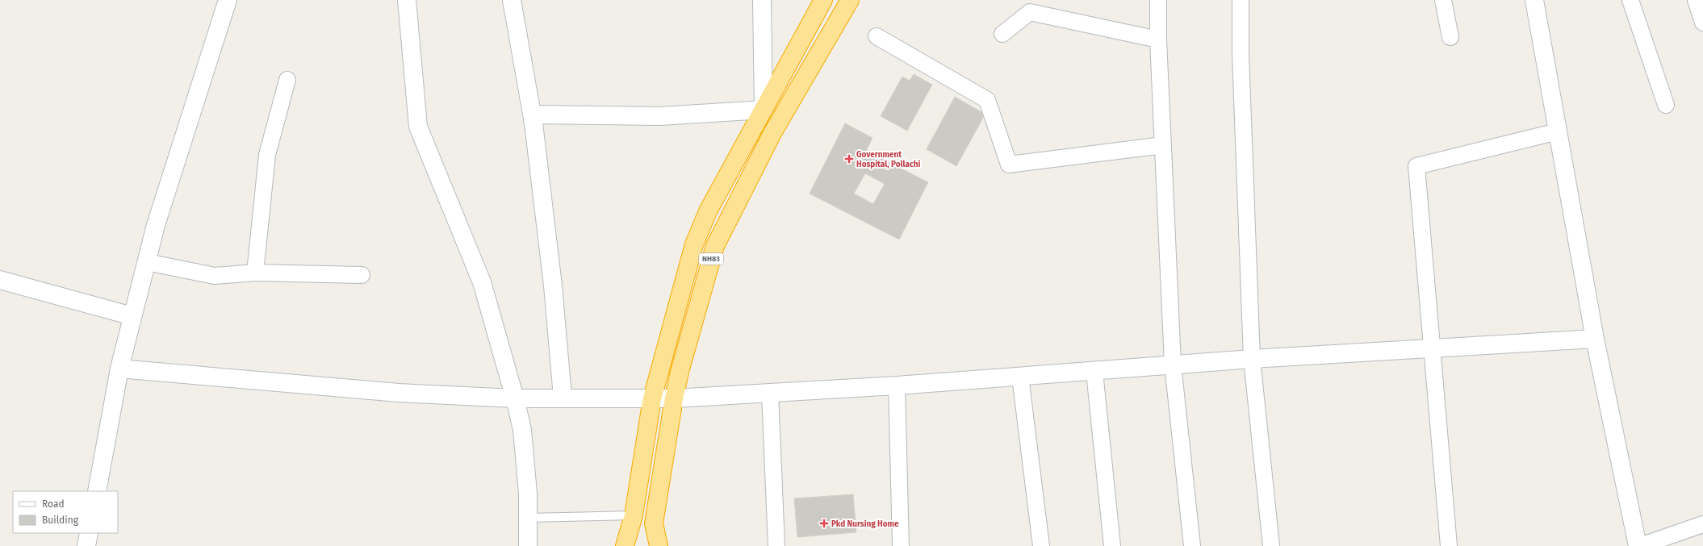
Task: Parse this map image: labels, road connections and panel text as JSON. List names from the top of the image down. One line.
{"streets":{"highway":["NH83"]},"places":{"health":["Government Hospital, Pollachi","Pkd Nursing Home"]},"legend":["Road","Building"]}
